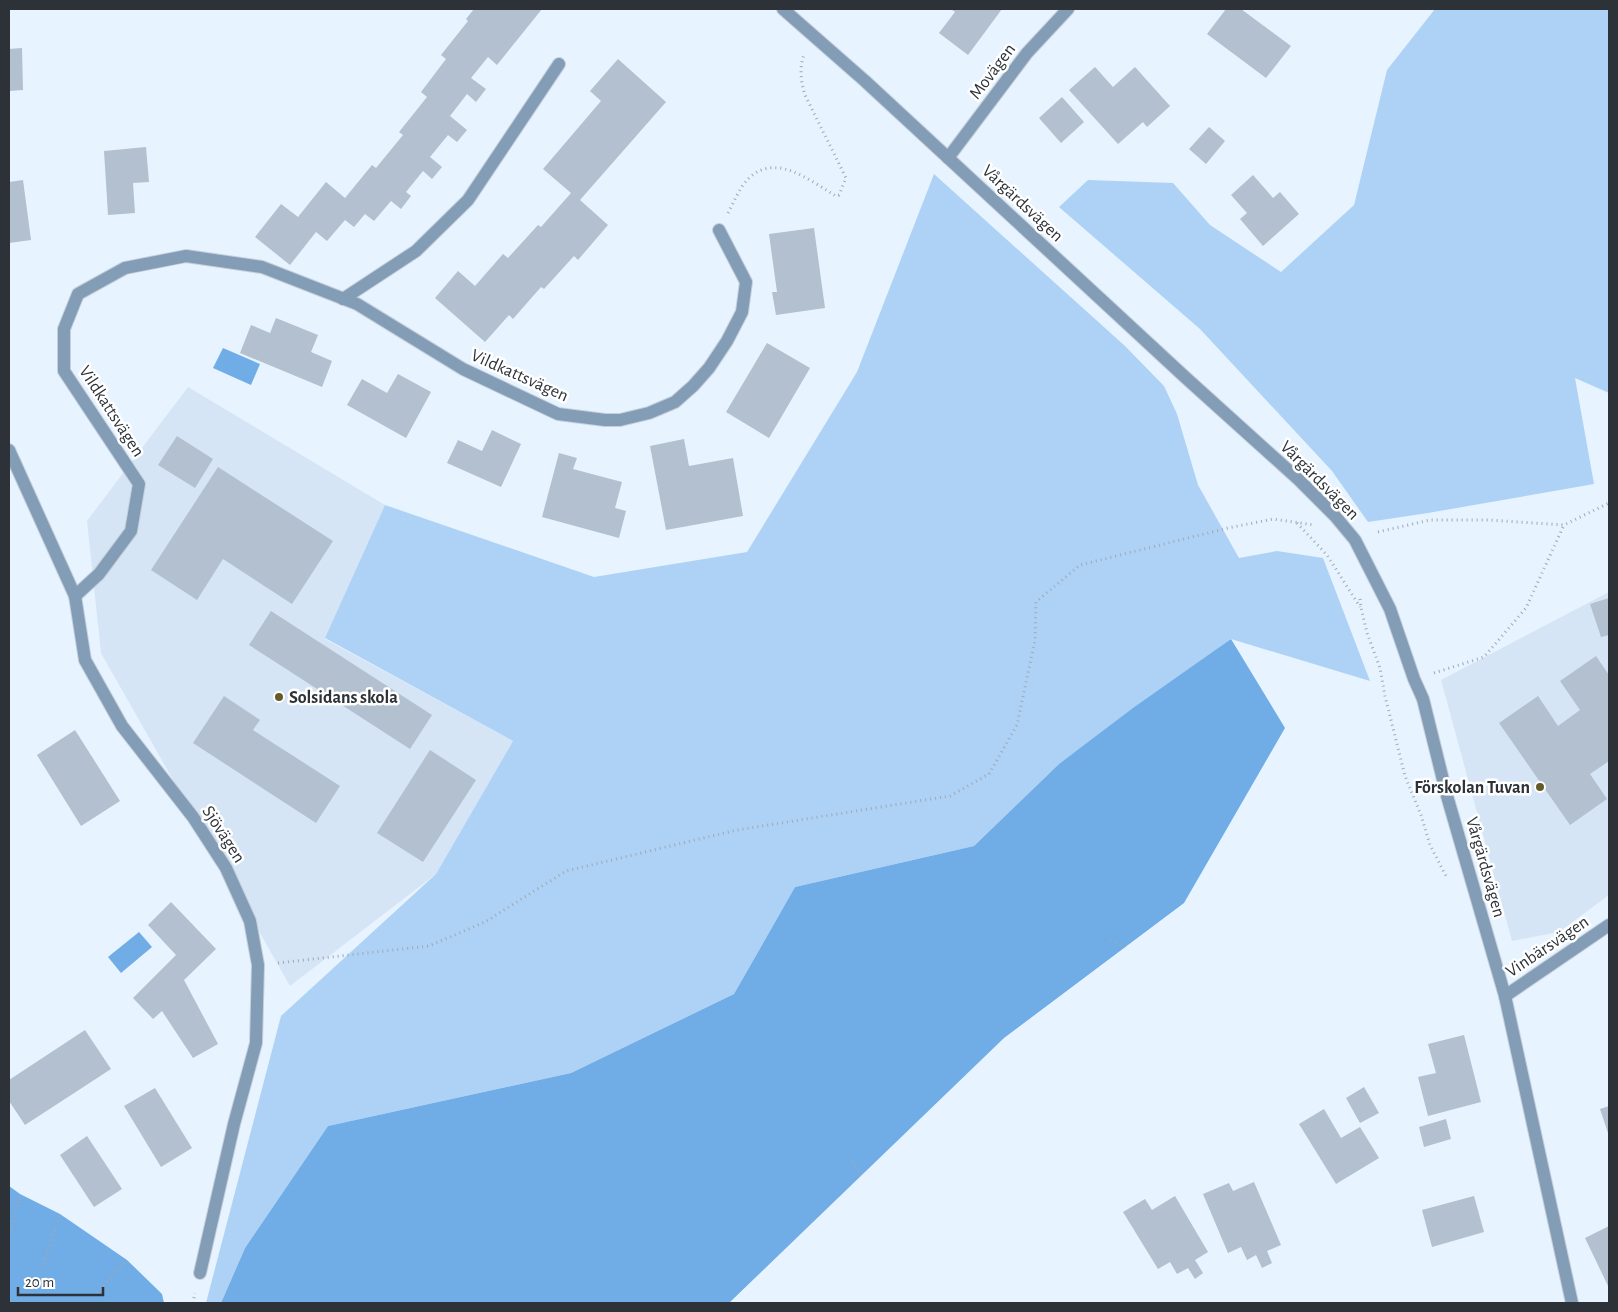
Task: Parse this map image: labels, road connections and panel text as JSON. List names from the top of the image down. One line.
{"streets":{"street":["Movägen","Vårgärdsvägen","Vildkattsvägen","Sjövägen","Vinbärsvägen"]},"crossings":[["Movägen","Vårgärdsvägen"],["Vårgärdsvägen","Vinbärsvägen"],["Vildkattsvägen","Sjövägen"]],"places":["Solsidans skola","Förskolan Tuvan"],"scale_bar":"20 m"}
